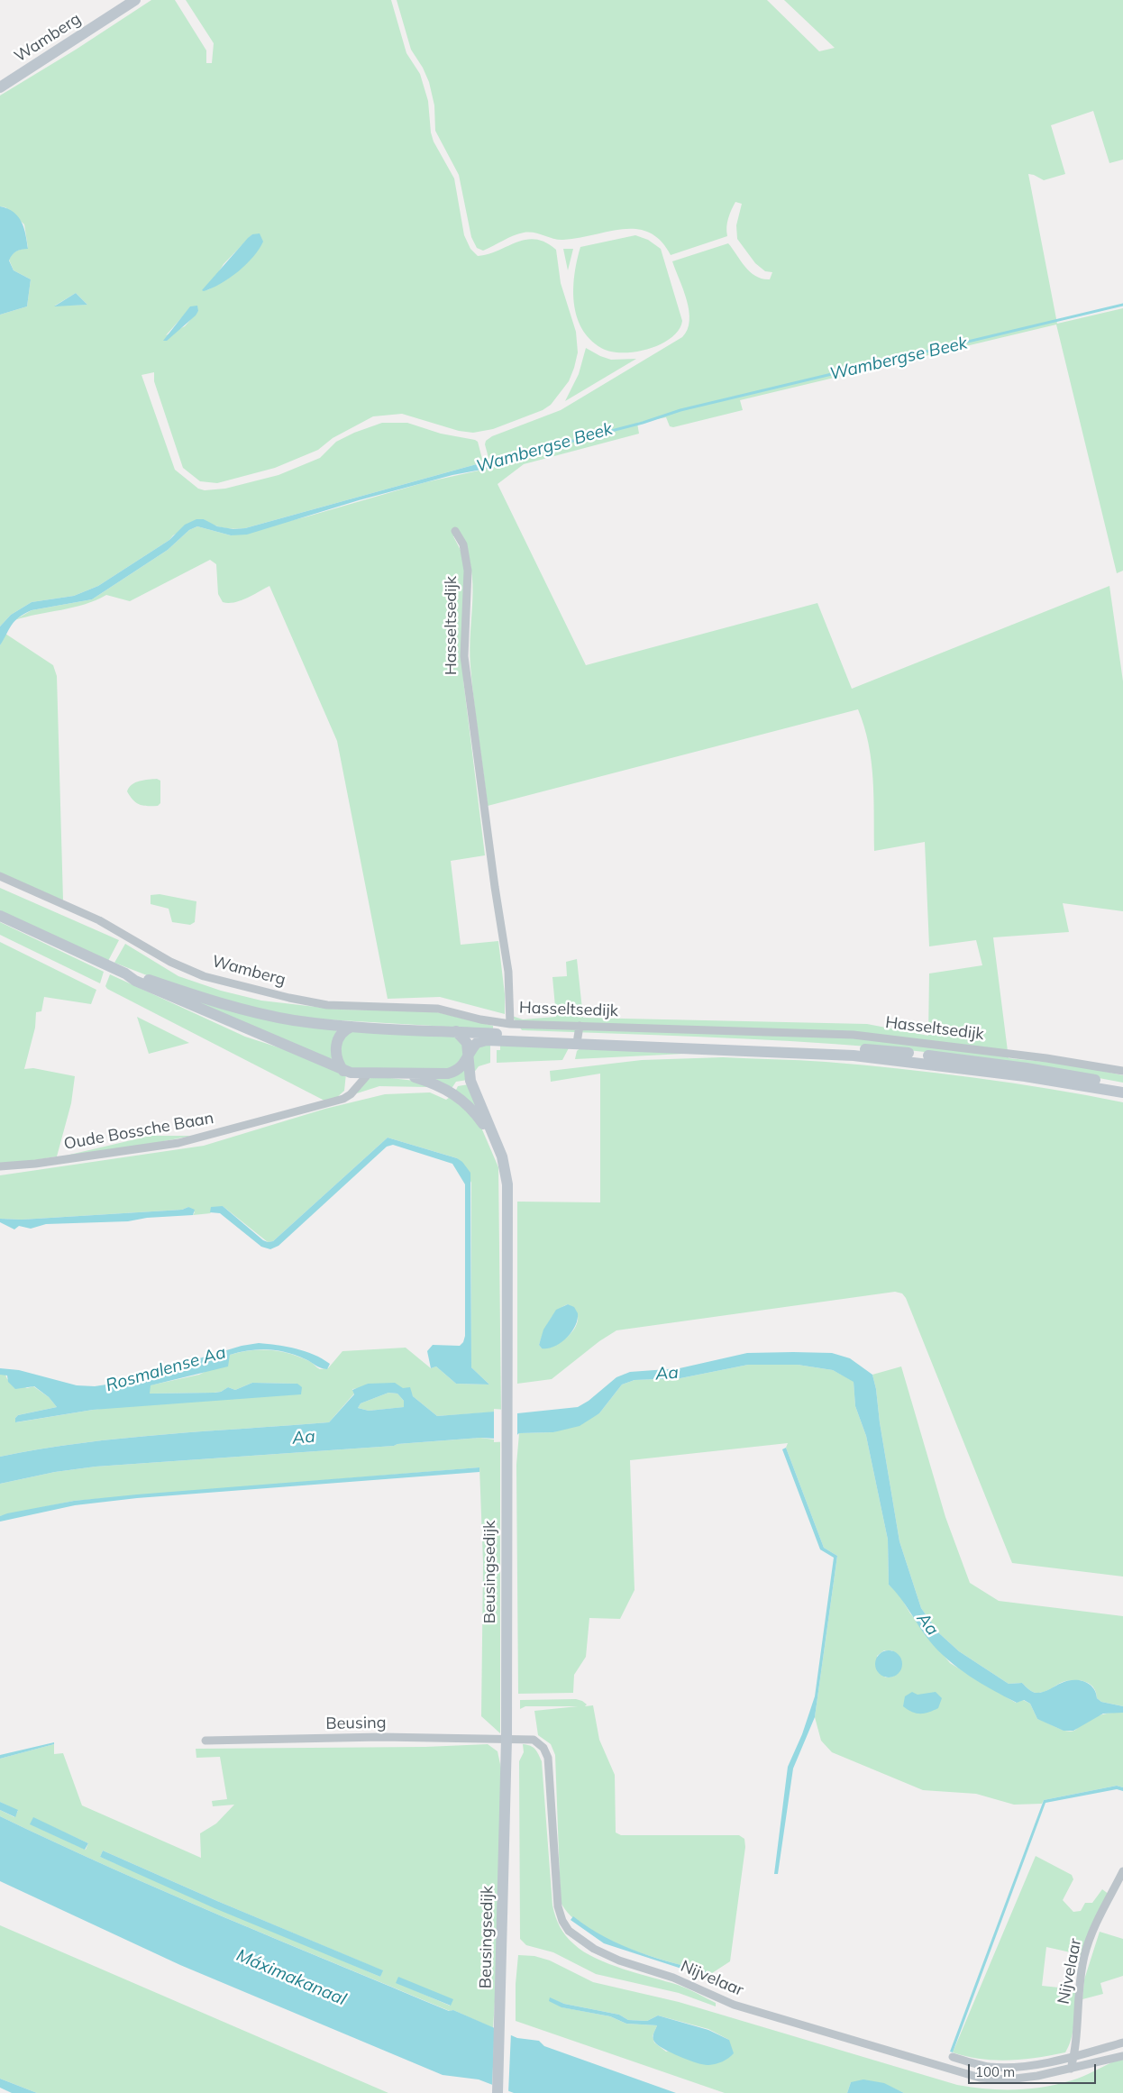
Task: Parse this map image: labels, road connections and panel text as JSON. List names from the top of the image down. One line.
{"streets":{"main road":["Wamberg","Hasseltsedijk","Beusingsedijk"],"street":["Oude Bossche Baan","Beusing","Nijvelaar"]},"crossings":[["Wamberg","Hasseltsedijk"],["Hasseltsedijk","Beusingsedijk"],["Beusingsedijk","Beusing"],["Beusingsedijk","Nijvelaar"],["Beusing","Nijvelaar"]],"water":["Wambergse Beek","Rosmalense Aa","Aa","Máximakanaal"],"scale_bar":"100 m"}
